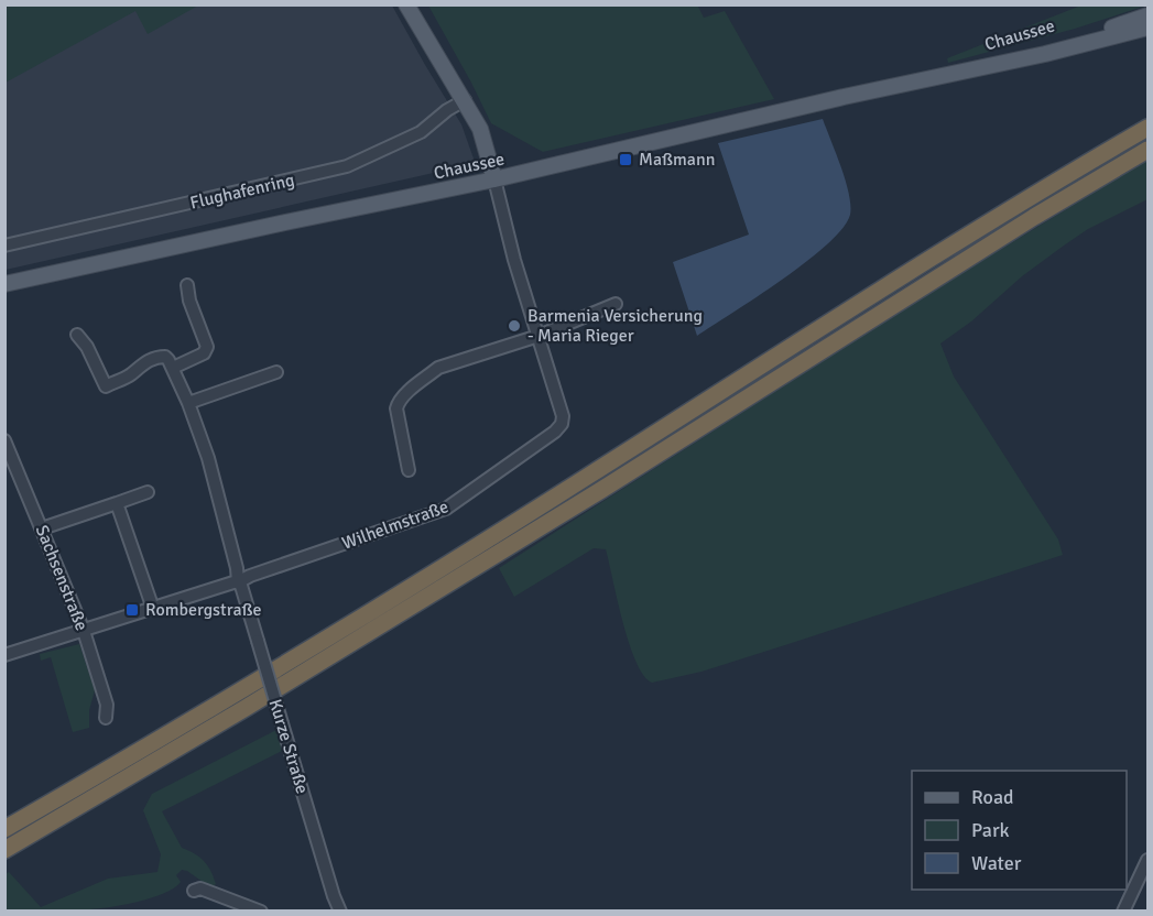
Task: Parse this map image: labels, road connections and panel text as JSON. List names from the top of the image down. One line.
{"streets":{"main road":["Chaussee"],"street":["Flughafenring","Wilhelmstraße","Sachsenstraße","Kurze Straße"]},"crossings":[["Chaussee","Wilhelmstraße"],["Wilhelmstraße","Sachsenstraße"],["Wilhelmstraße","Kurze Straße"]],"places":{"transit":["Maßmann","Rombergstraße"],"other":["Barmenia Versicherung - Maria Rieger"]},"legend":["Road","Park","Water"]}
